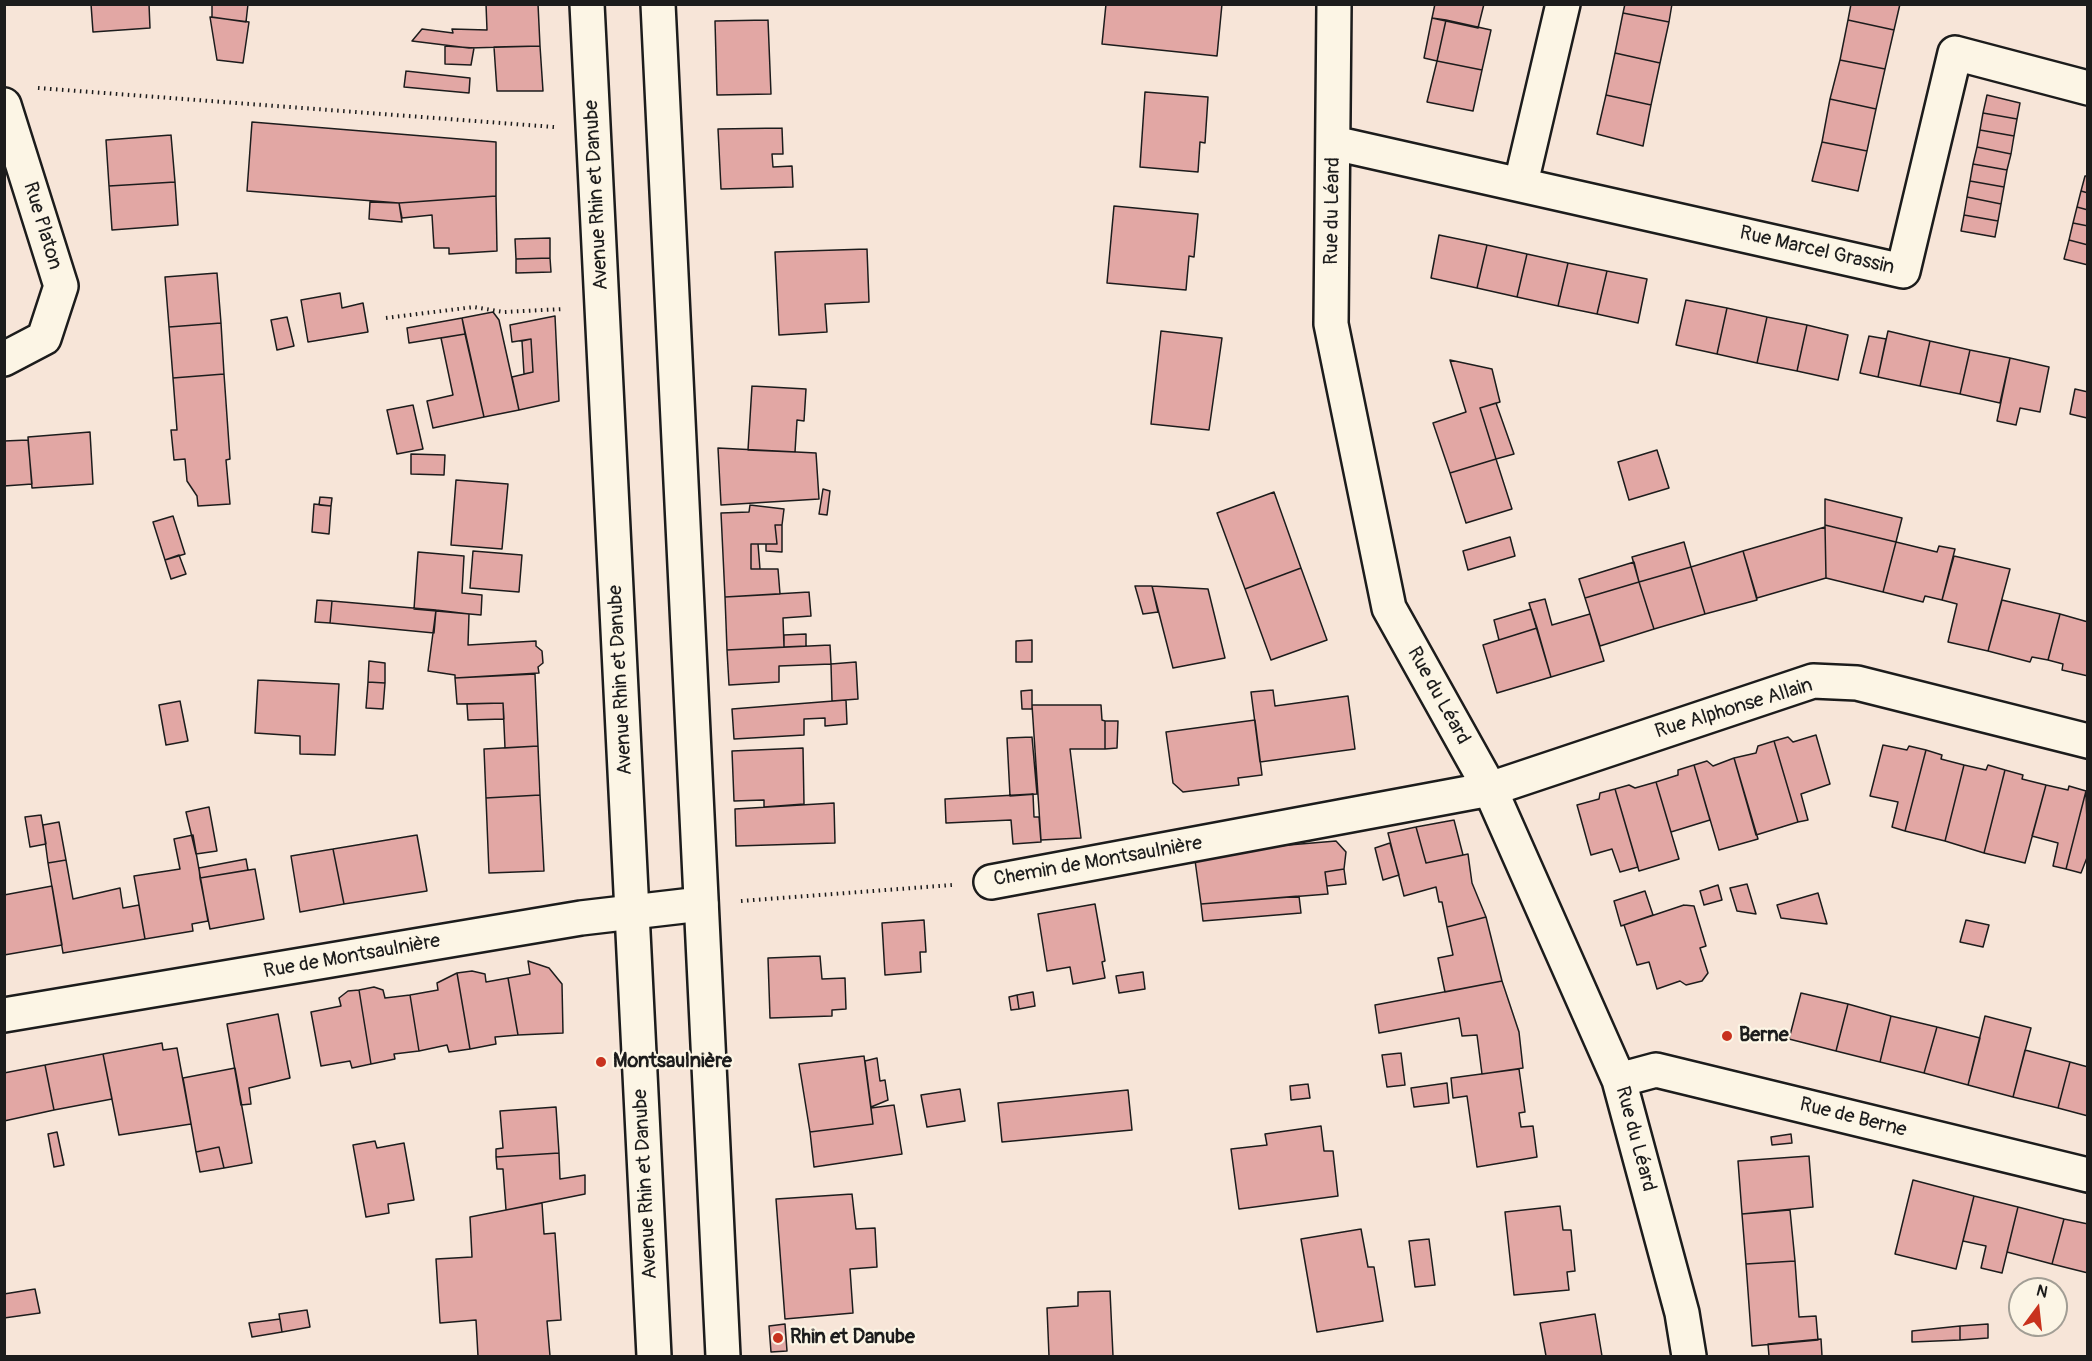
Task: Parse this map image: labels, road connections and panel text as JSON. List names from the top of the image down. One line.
{"streets":{"street":["Avenue Rhin et Danube","Rue du Léard","Rue Platon","Rue Marcel Grassin","Rue Alphonse Allain","Chemin de Montsaulnière","Rue de Montsaulnière","Rue de Berne"]},"crossings":[["Avenue Rhin et Danube","Rue de Montsaulnière"],["Rue du Léard","Rue Marcel Grassin"],["Rue du Léard","Rue Alphonse Allain"],["Rue du Léard","Chemin de Montsaulnière"],["Rue du Léard","Rue de Berne"],["Rue Alphonse Allain","Chemin de Montsaulnière"],["Chemin de Montsaulnière","Rue de Montsaulnière"]],"places":["Berne","Montsaulnière","Rhin et Danube"],"north":"top"}
